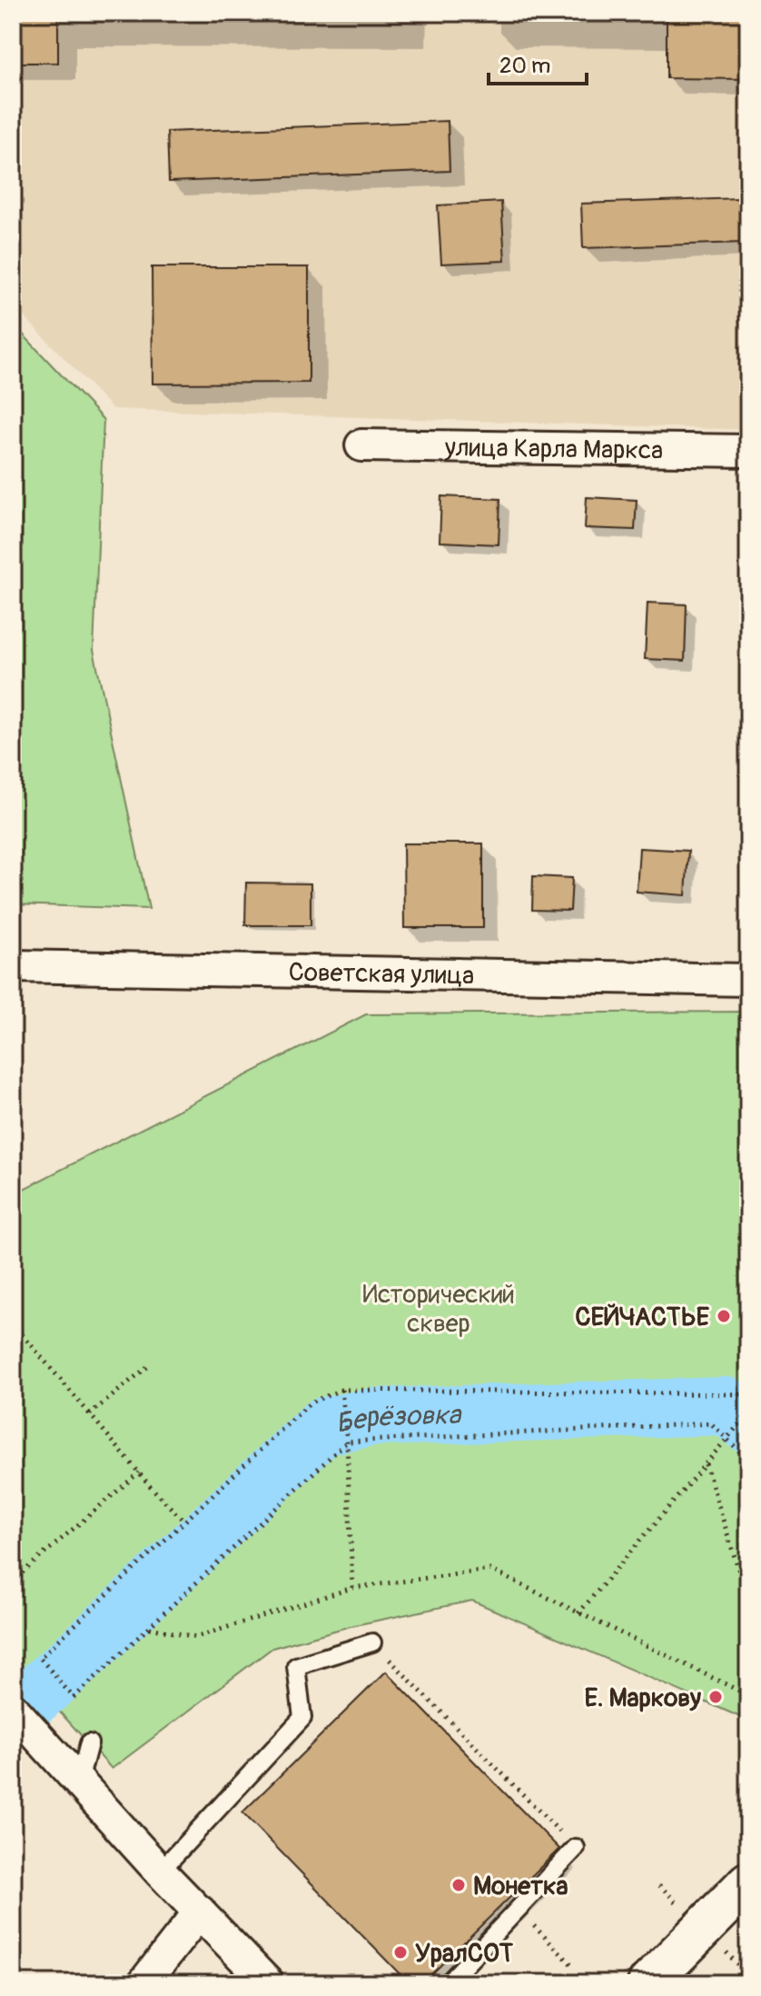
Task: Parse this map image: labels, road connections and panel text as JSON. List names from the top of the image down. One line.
{"streets":{"street":["улица Карла Маркса","Советская улица"]},"water":["Берёзовка"],"parks":["Исторический сквер"],"places":["СЕЙЧАСТЬЕ","Е. Маркову","Монетка","УралСОТ"],"scale_bar":"20 m"}
